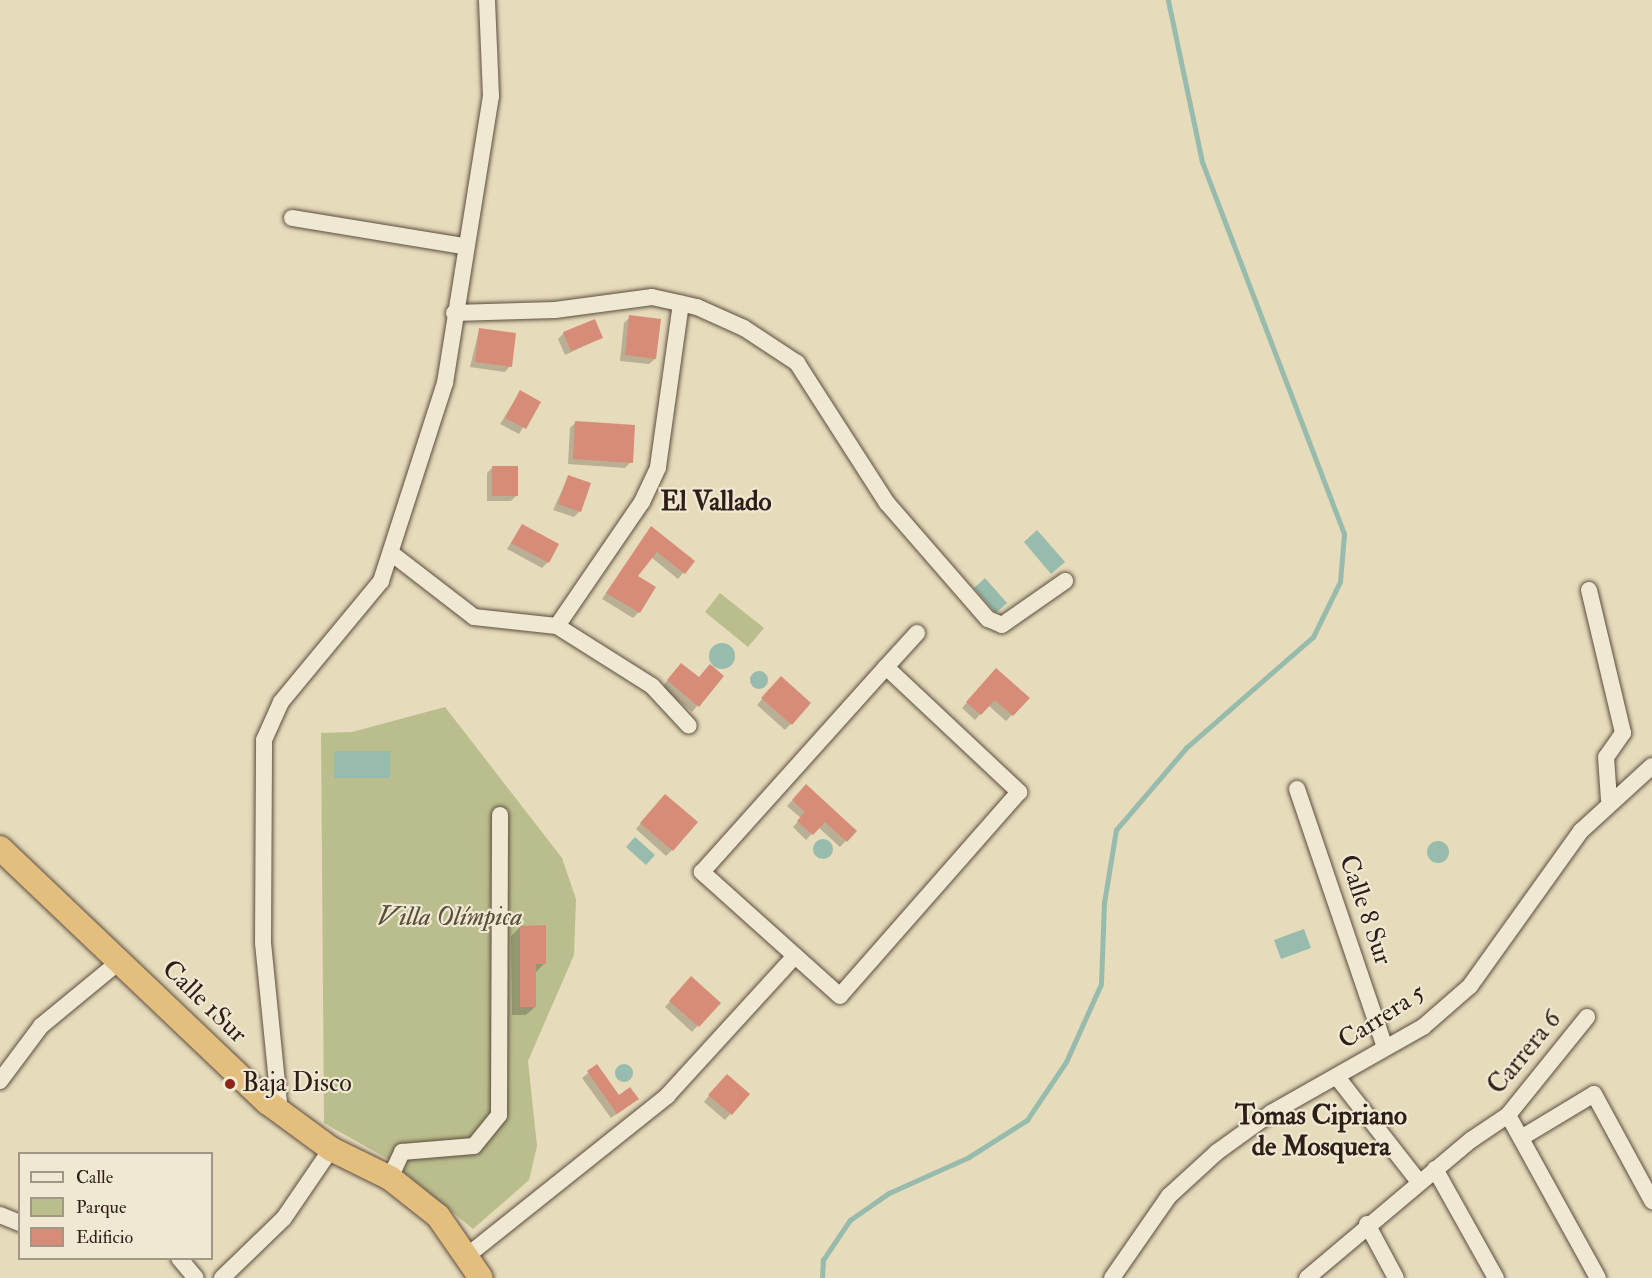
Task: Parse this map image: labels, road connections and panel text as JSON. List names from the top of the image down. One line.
{"streets":{"highway":["Calle 1Sur"],"street":["Calle 8 Sur","Carrera 5","Carrera 6"]},"crossings":[["Calle 8 Sur","Carrera 5"]],"districts":["El Vallado","Tomas Cipriano de Mosquera"],"parks":["Villa Olímpica"],"places":["Baja Disco"],"legend":["Calle","Parque","Edificio"]}
